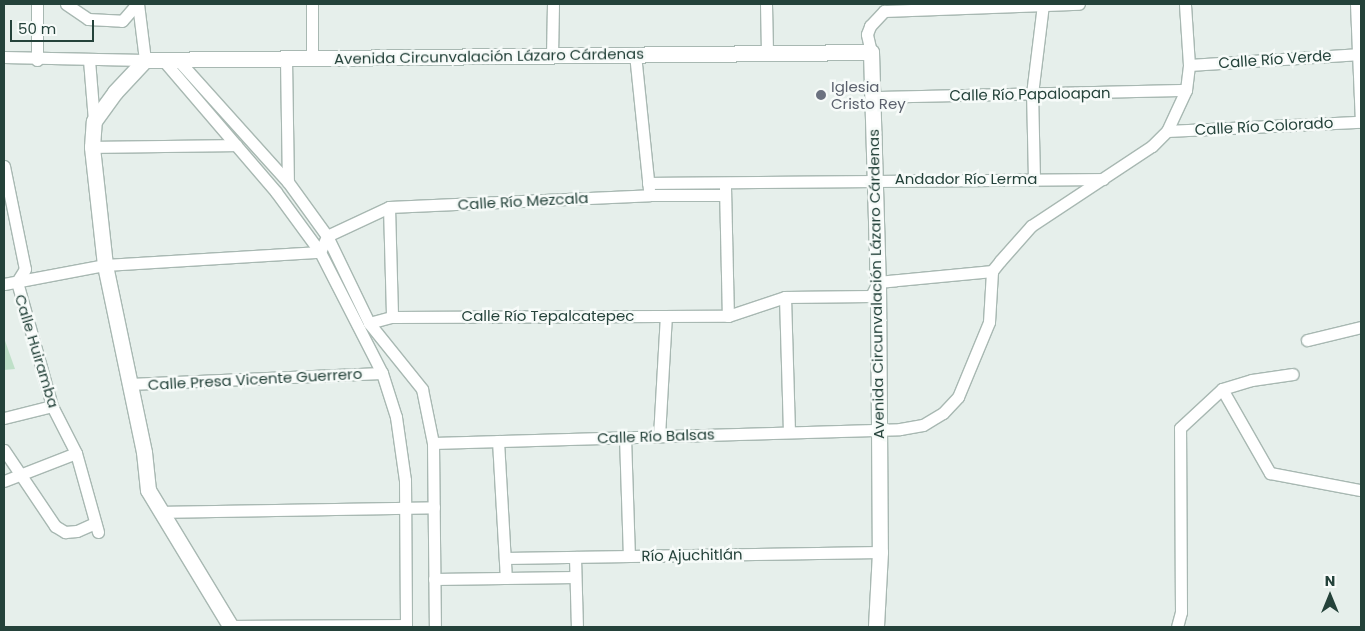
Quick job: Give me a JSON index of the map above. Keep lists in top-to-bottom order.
{
  "streets": {
    "street": [
      "Avenida Circunvalación Lázaro Cárdenas",
      "Calle Río Verde",
      "Calle Río Papaloapan",
      "Calle Río Colorado",
      "Andador Río Lerma",
      "Calle Río Mezcala",
      "Calle Río Tepalcatepec",
      "Calle Huiramba",
      "Calle Presa Vicente Guerrero",
      "Calle Río Balsas",
      "Río Ajuchitlán"
    ]
  },
  "crossings": [
    ["Avenida Circunvalación Lázaro Cárdenas", "Calle Río Papaloapan"],
    ["Avenida Circunvalación Lázaro Cárdenas", "Andador Río Lerma"],
    ["Avenida Circunvalación Lázaro Cárdenas", "Calle Río Tepalcatepec"],
    ["Avenida Circunvalación Lázaro Cárdenas", "Calle Río Balsas"],
    ["Avenida Circunvalación Lázaro Cárdenas", "Río Ajuchitlán"]
  ],
  "places": ["Iglesia Cristo Rey"],
  "scale_bar": "50 m",
  "north": "top"
}
